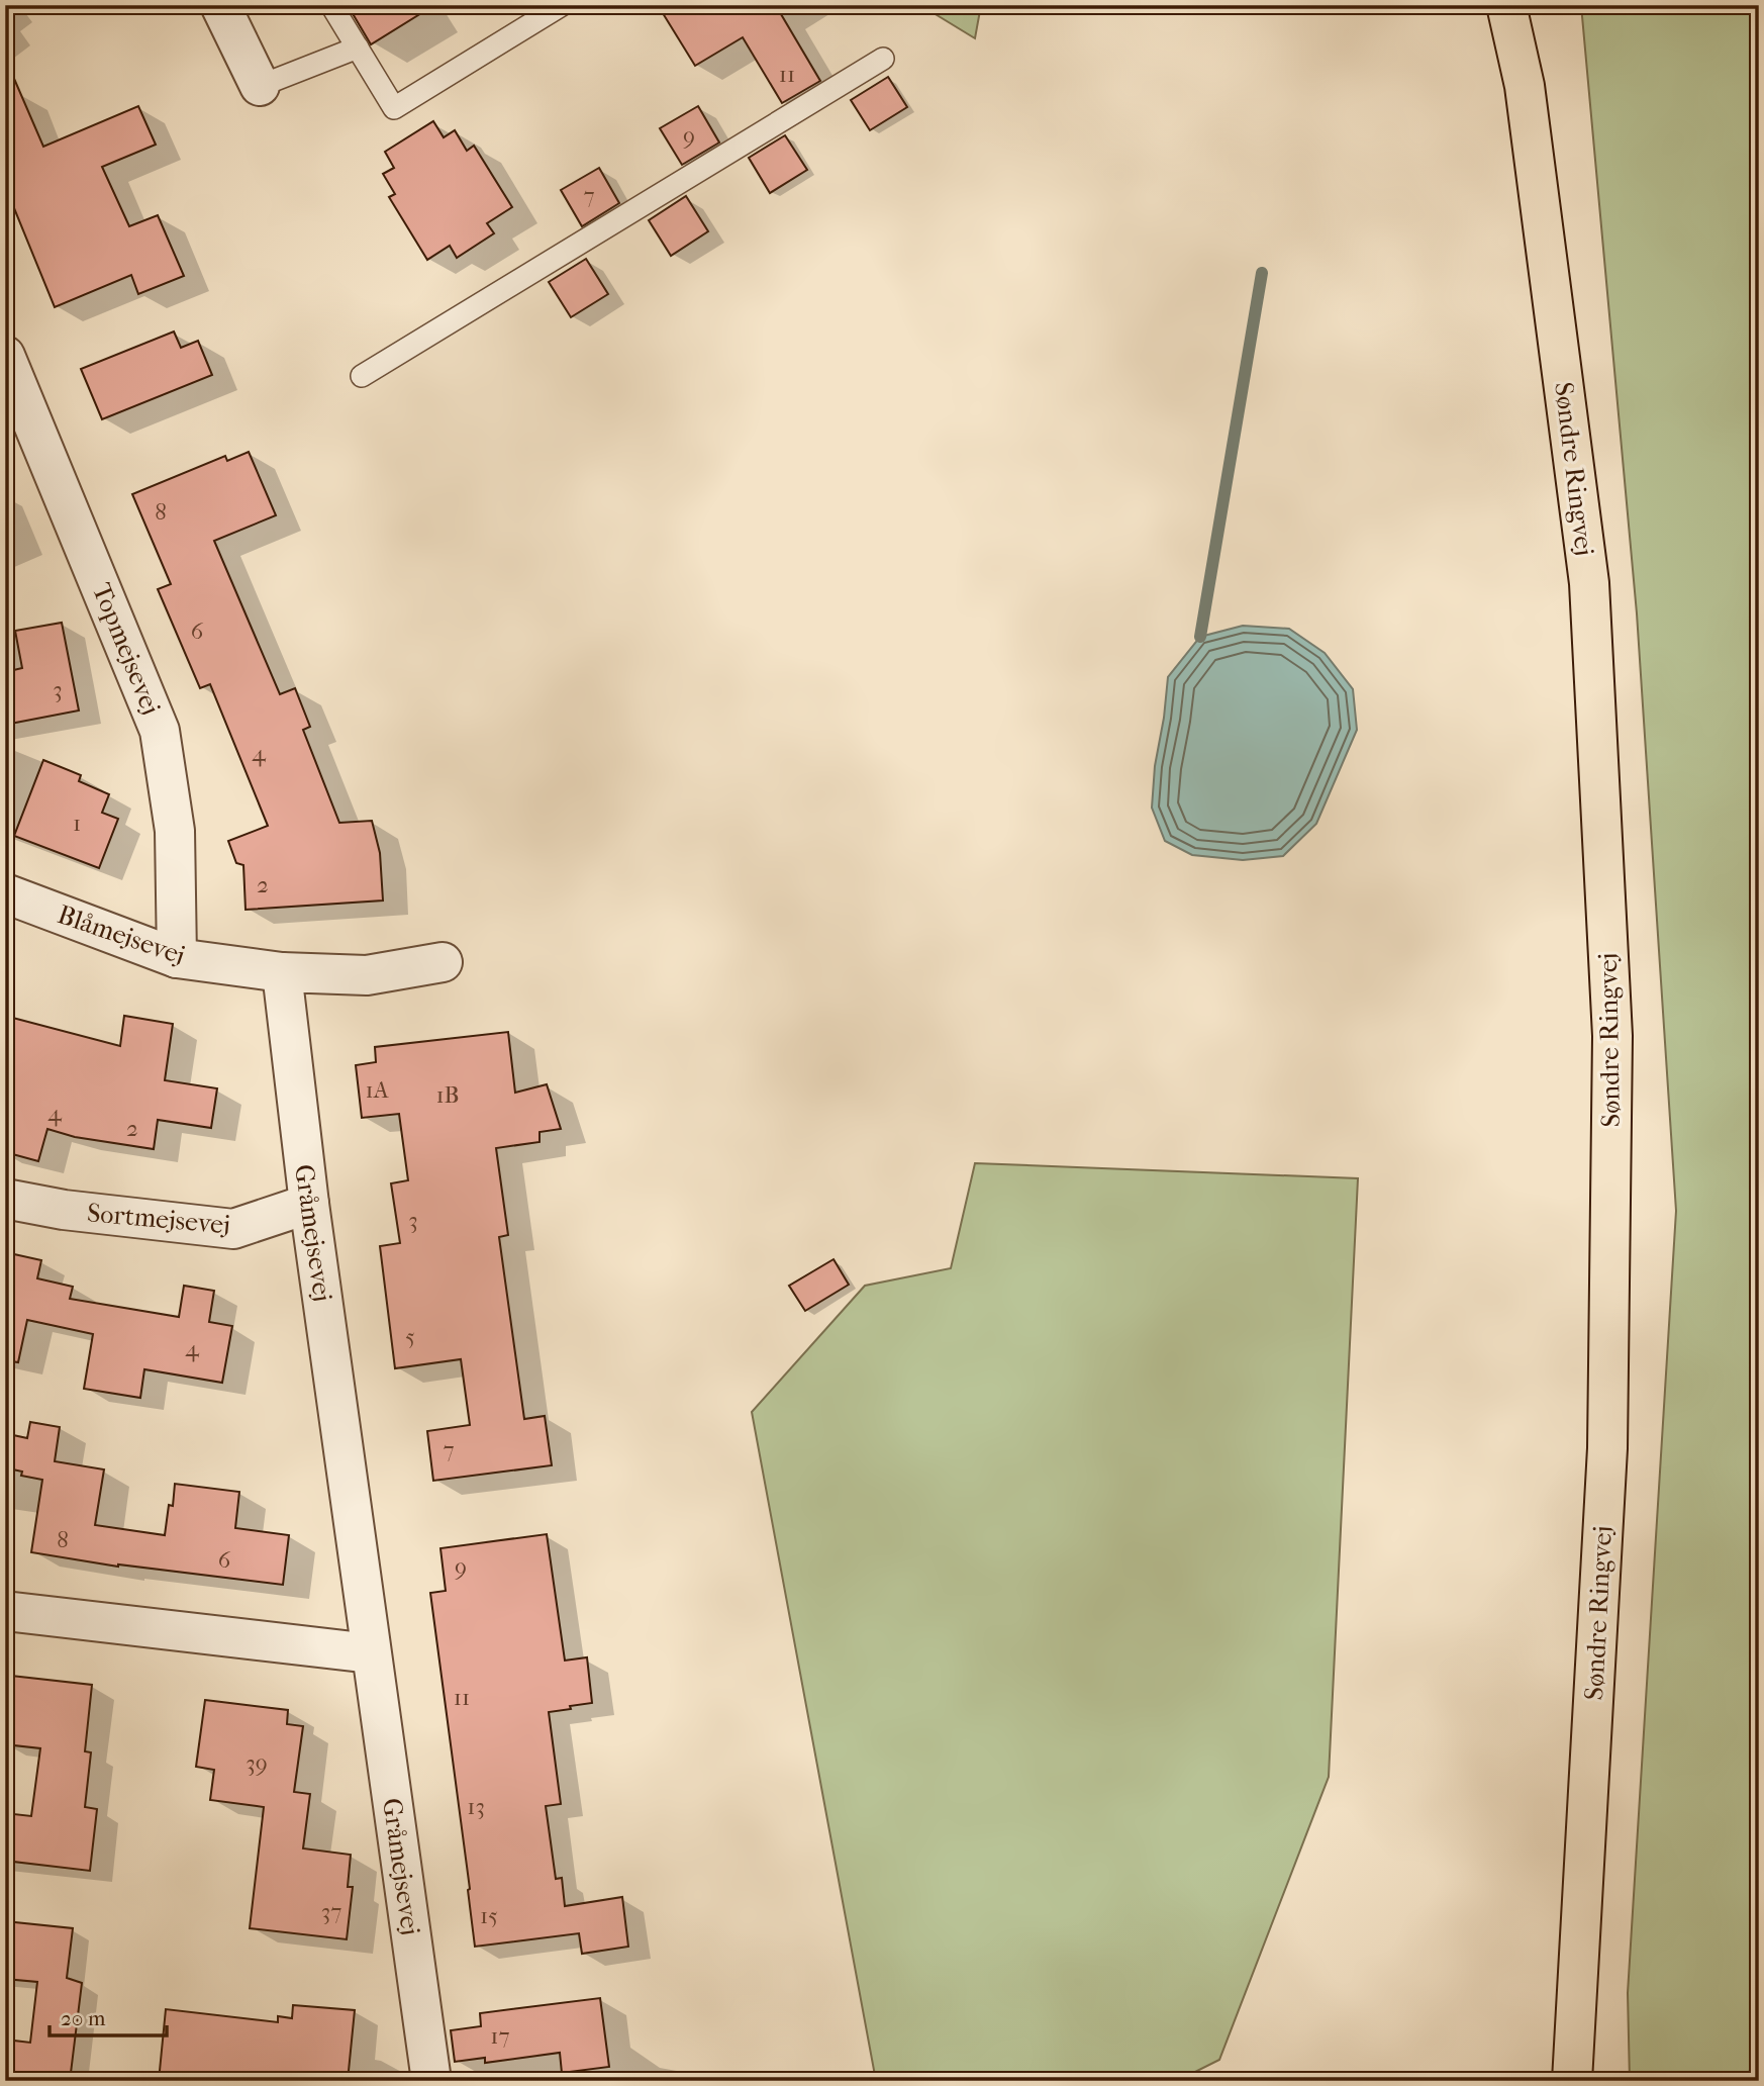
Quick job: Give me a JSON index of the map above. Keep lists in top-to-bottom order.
{
  "streets": {
    "main road": ["Søndre Ringvej"],
    "street": [
      "Topmejsevej",
      "Blåmejsevej",
      "Sortmejsevej",
      "Gråmejsevej"
    ]
  },
  "crossings": [
    ["Topmejsevej", "Blåmejsevej"],
    ["Blåmejsevej", "Gråmejsevej"],
    ["Sortmejsevej", "Gråmejsevej"]
  ],
  "house_numbers": [
    "11",
    "9",
    "7",
    "8",
    "6",
    "3",
    "4",
    "1",
    "2",
    "1A",
    "1B",
    "4",
    "2",
    "3",
    "5",
    "4",
    "7",
    "8",
    "6",
    "9",
    "11",
    "39",
    "13",
    "37",
    "15",
    "17"
  ],
  "scale_bar": "20 m"
}
